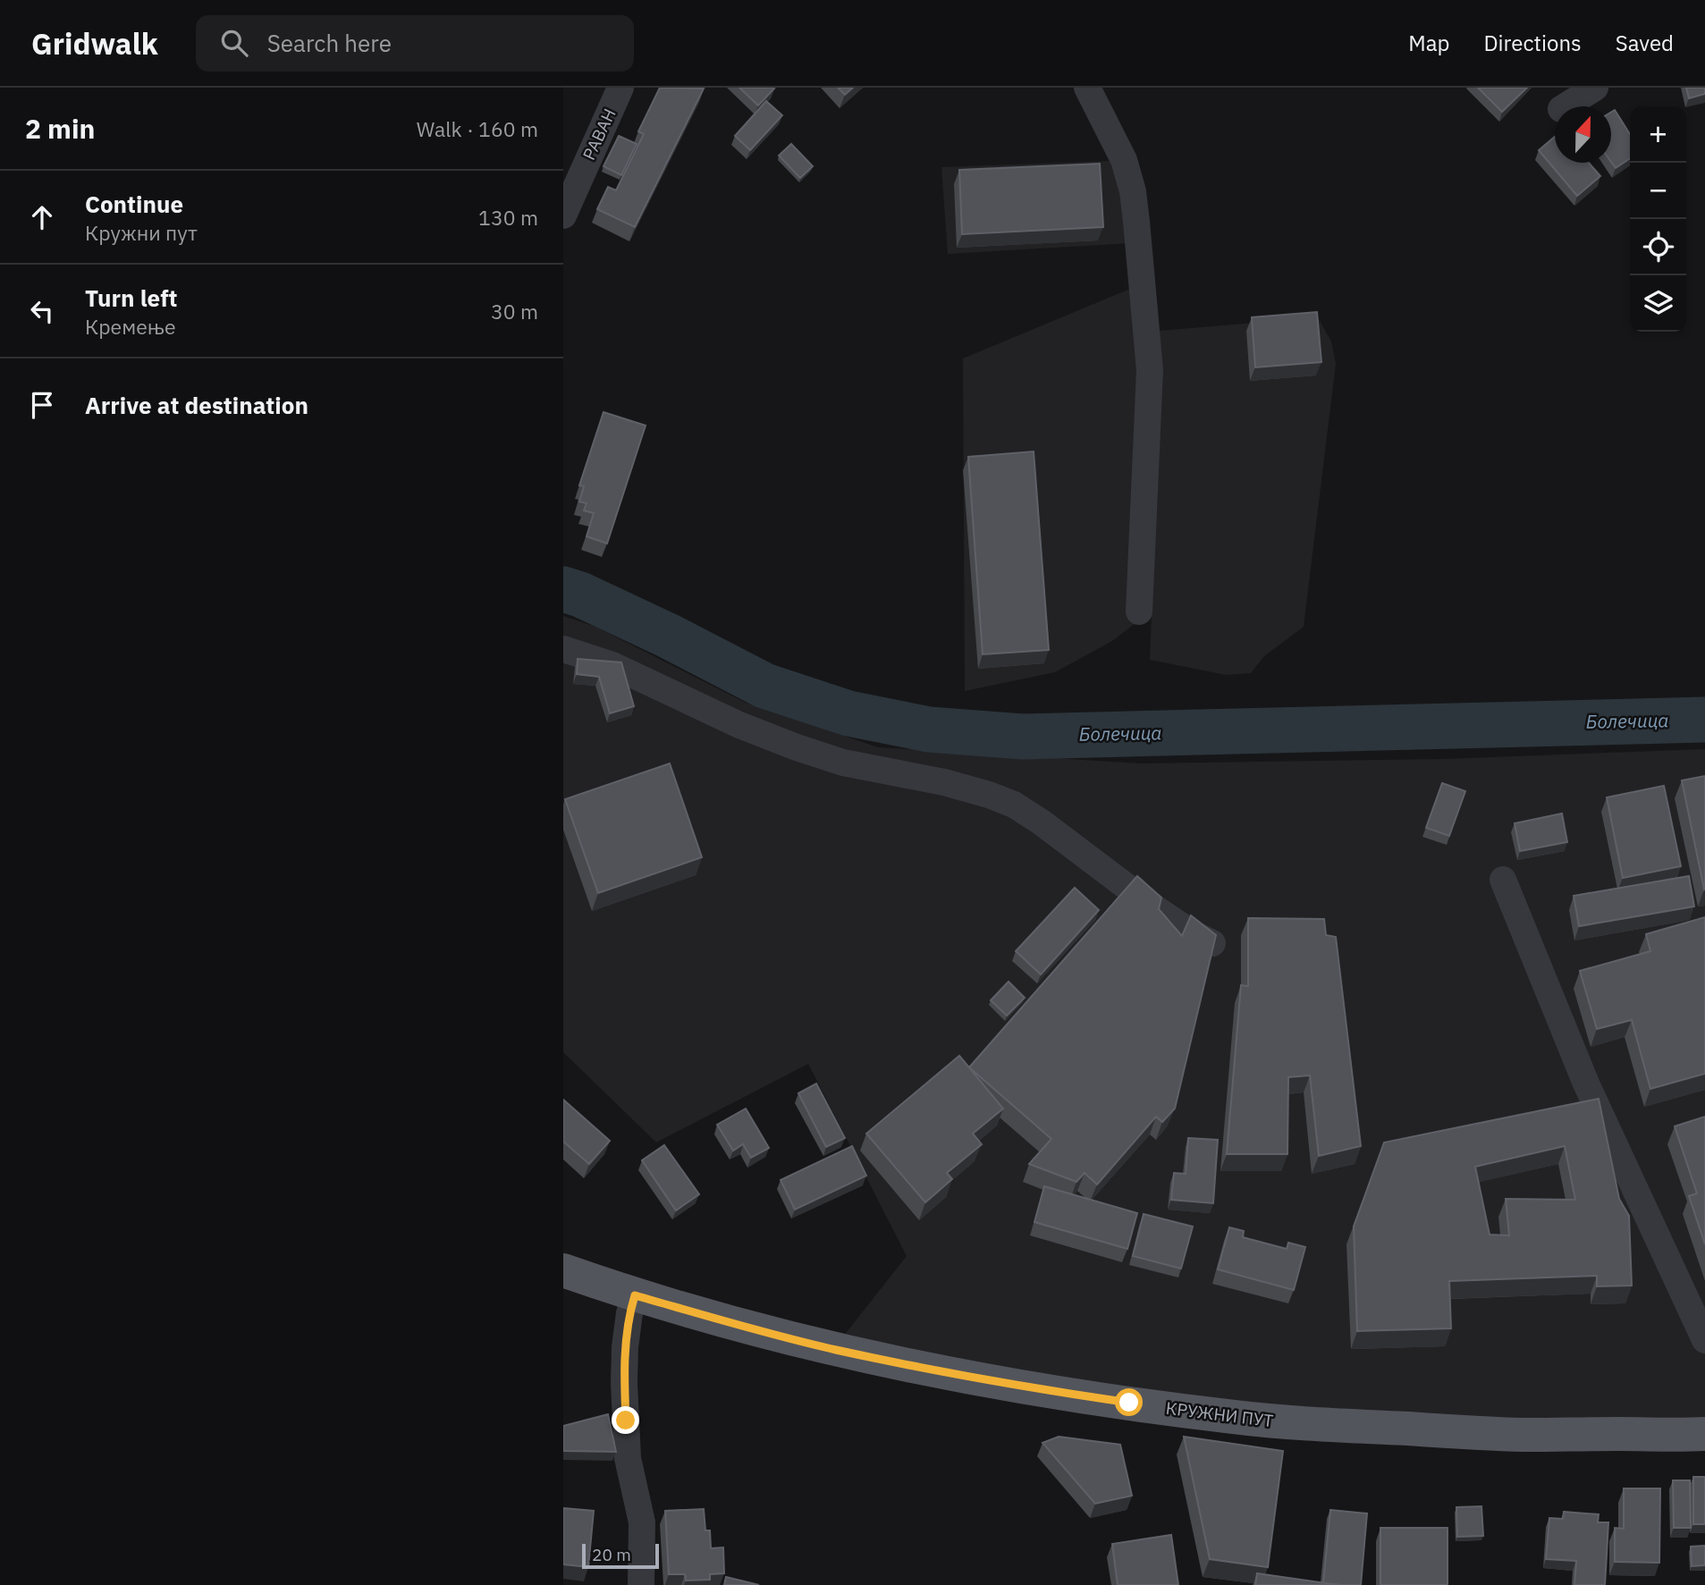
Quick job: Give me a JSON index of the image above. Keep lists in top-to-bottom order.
{
  "streets": {
    "main road": ["КРУЖНИ ПУТ"],
    "street": ["РАВАН"]
  },
  "water": ["Болечица"],
  "scale_bar": "20 m",
  "north": "top",
  "page": {
    "header": "Gridwalk",
    "search": "Search here",
    "nav": ["Map", "Directions", "Saved"],
    "heading": ["2 min", "Walk · 160 m"],
    "map_buttons": ["+", "−"],
    "list": [
      ["Continue", "Кружни пут", "130 m"],
      ["Turn left", "Кремење", "30 m"],
      "Arrive at destination"
    ],
    "scale": "20 m"
  }
}
